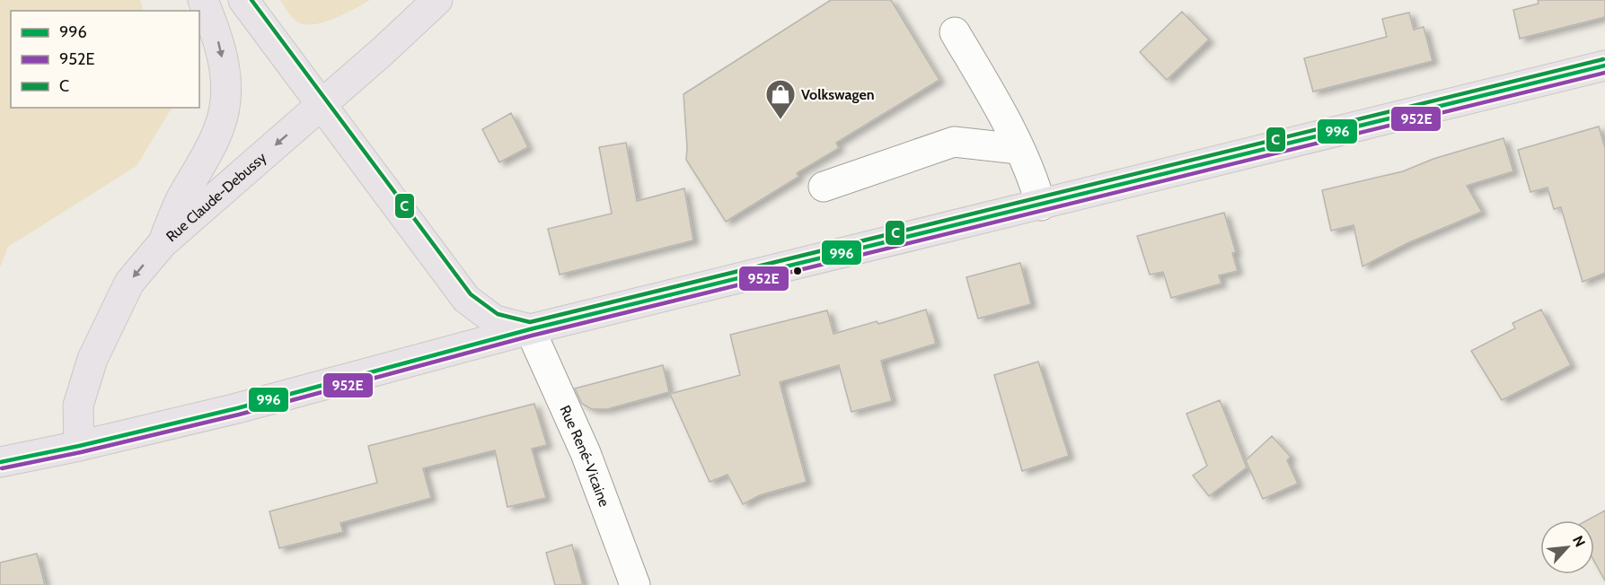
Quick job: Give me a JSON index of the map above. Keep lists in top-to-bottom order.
{
  "streets": {
    "main road": ["Rue Claude-Debussy"],
    "street": ["Rue René-Vicaine"]
  },
  "one_way": ["Rue Claude-Debussy"],
  "places": {
    "shop": ["Volkswagen"]
  },
  "lines": ["transit line C", "transit line 996", "transit line 952E"],
  "legend": ["996", "952E", "C"],
  "north": "top right"
}
